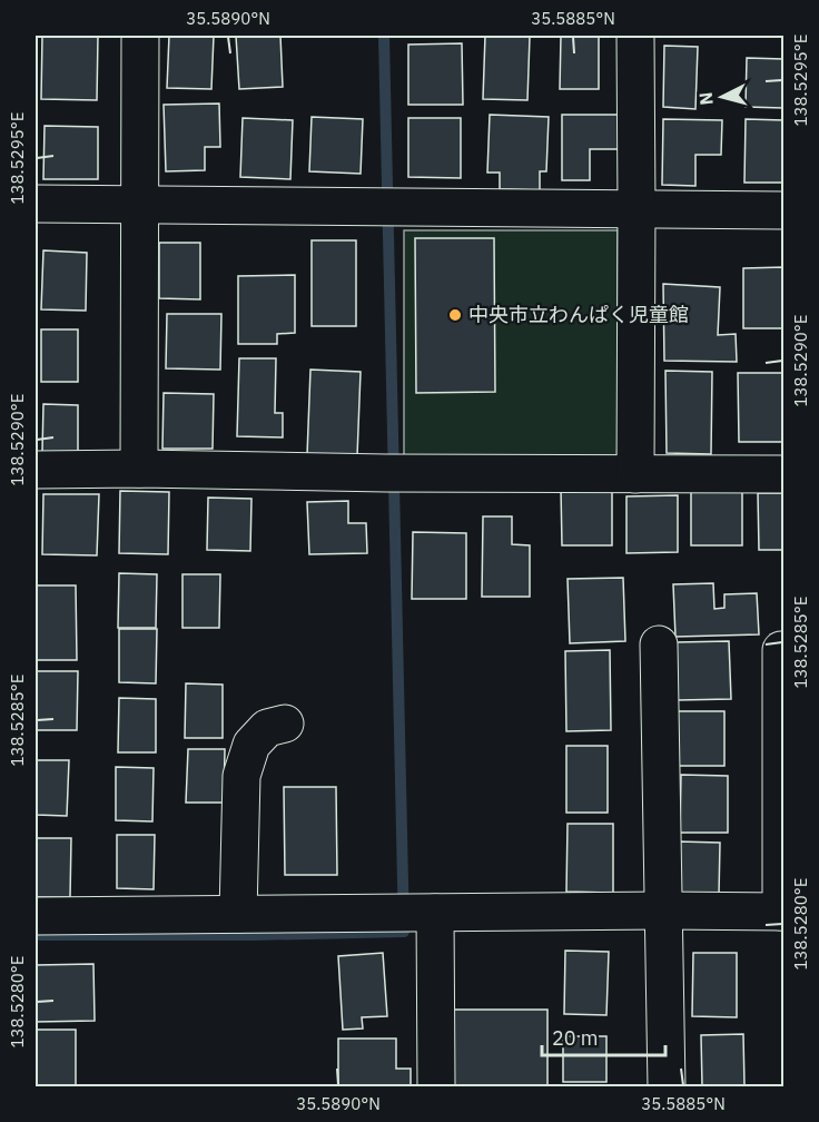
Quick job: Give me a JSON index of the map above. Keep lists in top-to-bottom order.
{
  "places": ["中央市立わんぱく児童館"],
  "scale_bar": "20 m",
  "north": "left",
  "coordinates": [
    "35.5890°N",
    "35.5885°N",
    "138.5295°E",
    "138.5290°E",
    "138.5285°E",
    "138.5280°E"
  ]
}
